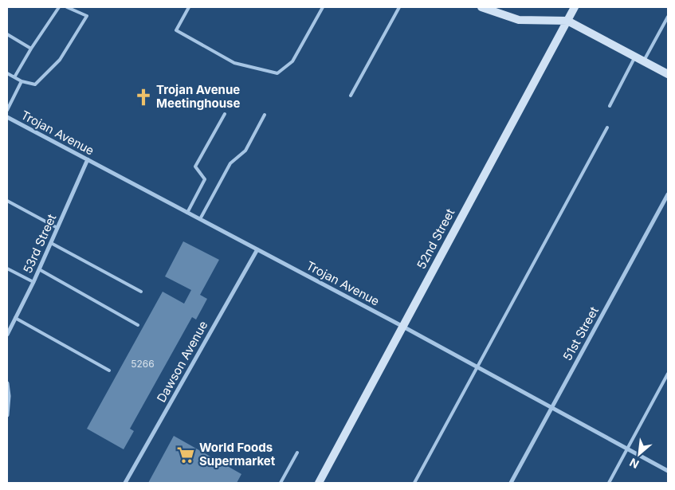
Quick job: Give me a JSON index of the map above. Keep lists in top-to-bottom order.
{
  "streets": {
    "street": [
      "Trojan Avenue",
      "52nd Street",
      "53rd Street",
      "51st Street",
      "Dawson Avenue"
    ]
  },
  "crossings": [
    ["Trojan Avenue", "52nd Street"],
    ["Trojan Avenue", "53rd Street"],
    ["Trojan Avenue", "51st Street"],
    ["Trojan Avenue", "Dawson Avenue"]
  ],
  "places": {
    "church": ["Trojan Avenue Meetinghouse"],
    "supermarket": ["World Foods Supermarket"]
  },
  "house_numbers": ["5266"],
  "north": "bottom left"
}
